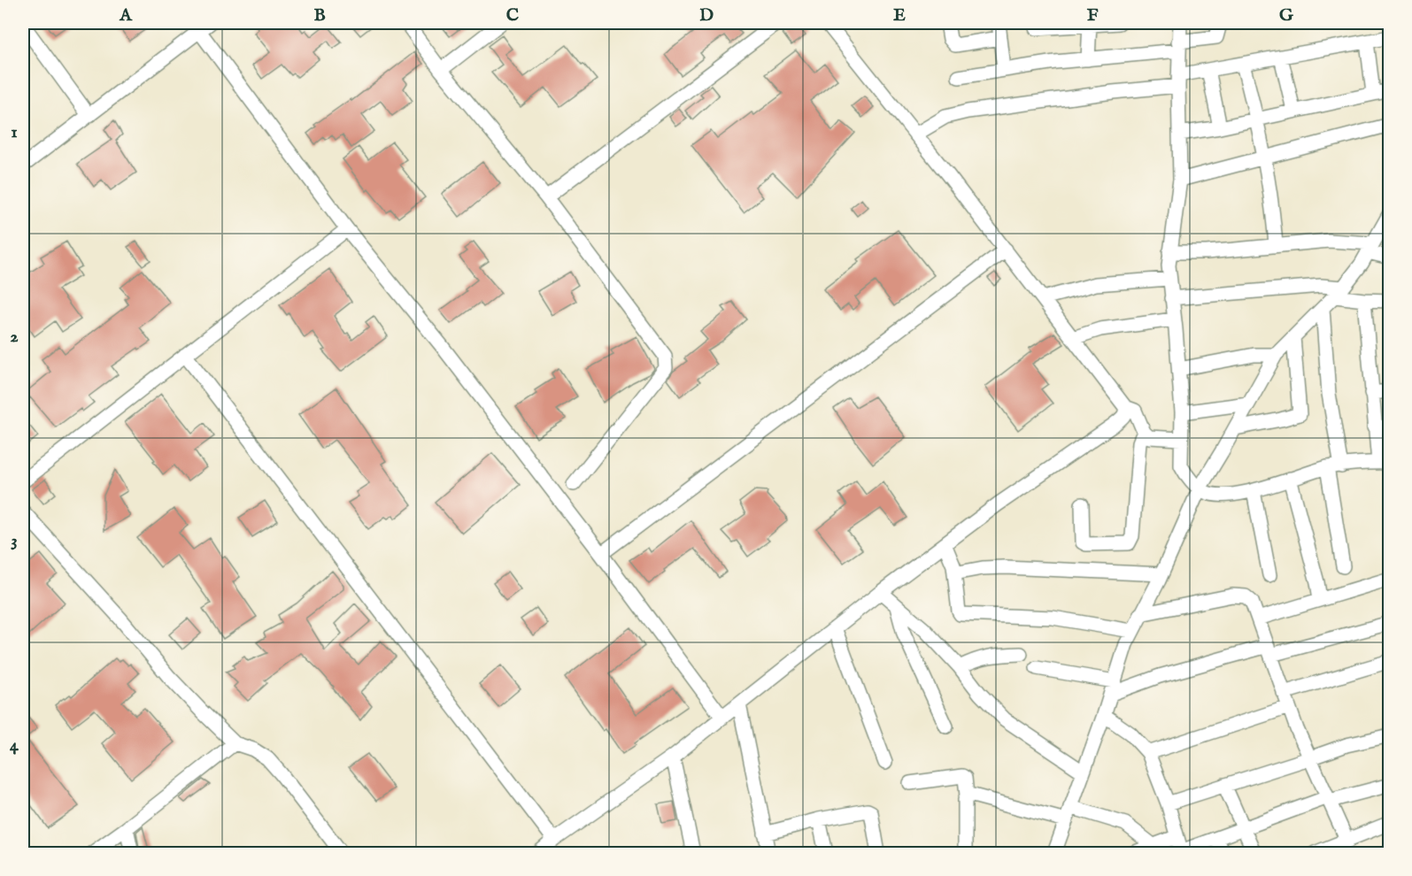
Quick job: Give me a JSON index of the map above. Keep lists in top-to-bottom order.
{
  "grid": {
    "columns": [
      "A",
      "B",
      "C",
      "D",
      "E",
      "F",
      "G"
    ],
    "rows": [
      "1",
      "2",
      "3",
      "4"
    ]
  }
}
